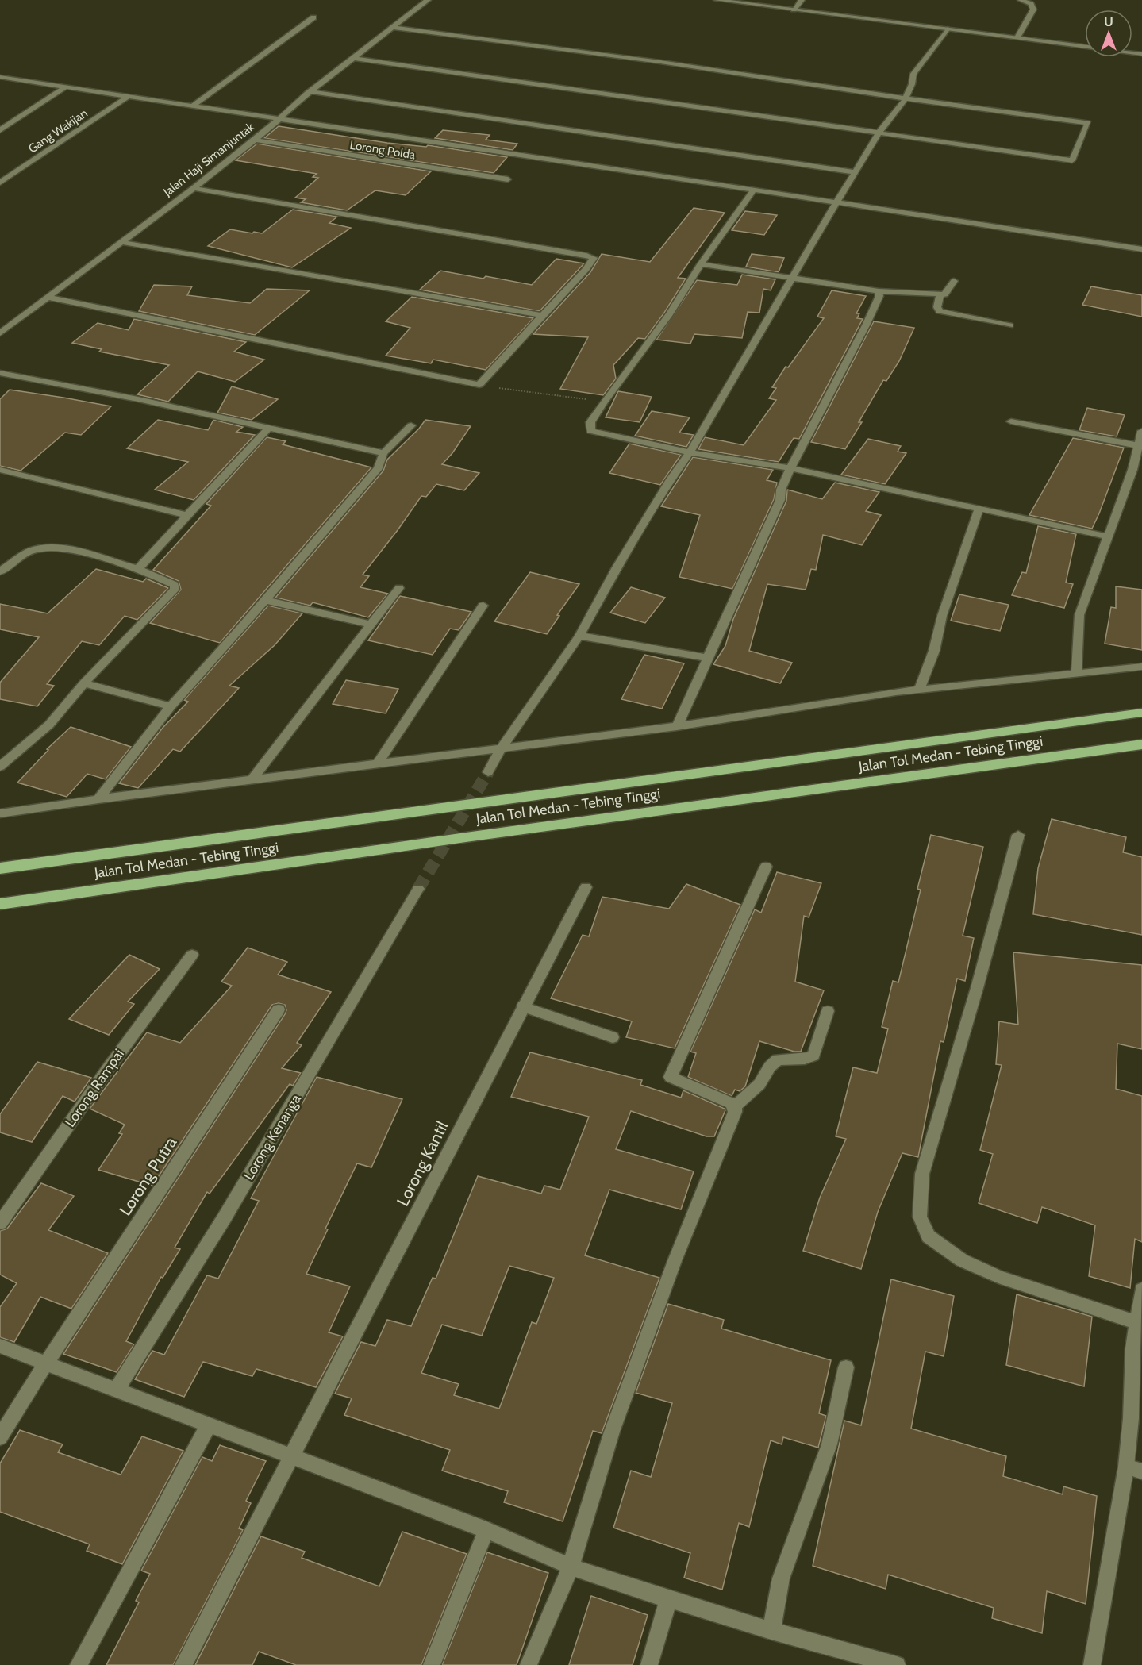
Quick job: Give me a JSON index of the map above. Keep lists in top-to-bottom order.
{
  "streets": {
    "highway": ["Jalan Tol Medan - Tebing Tinggi"],
    "street": [
      "Gang Wakijan",
      "Lorong Polda",
      "Jalan Haji Simanjuntak",
      "Lorong Rampai",
      "Lorong Kenanga",
      "Lorong Kantil",
      "Lorong Putra"
    ]
  },
  "crossings": [
    ["Lorong Polda", "Jalan Haji Simanjuntak"]
  ],
  "north": "top"
}
